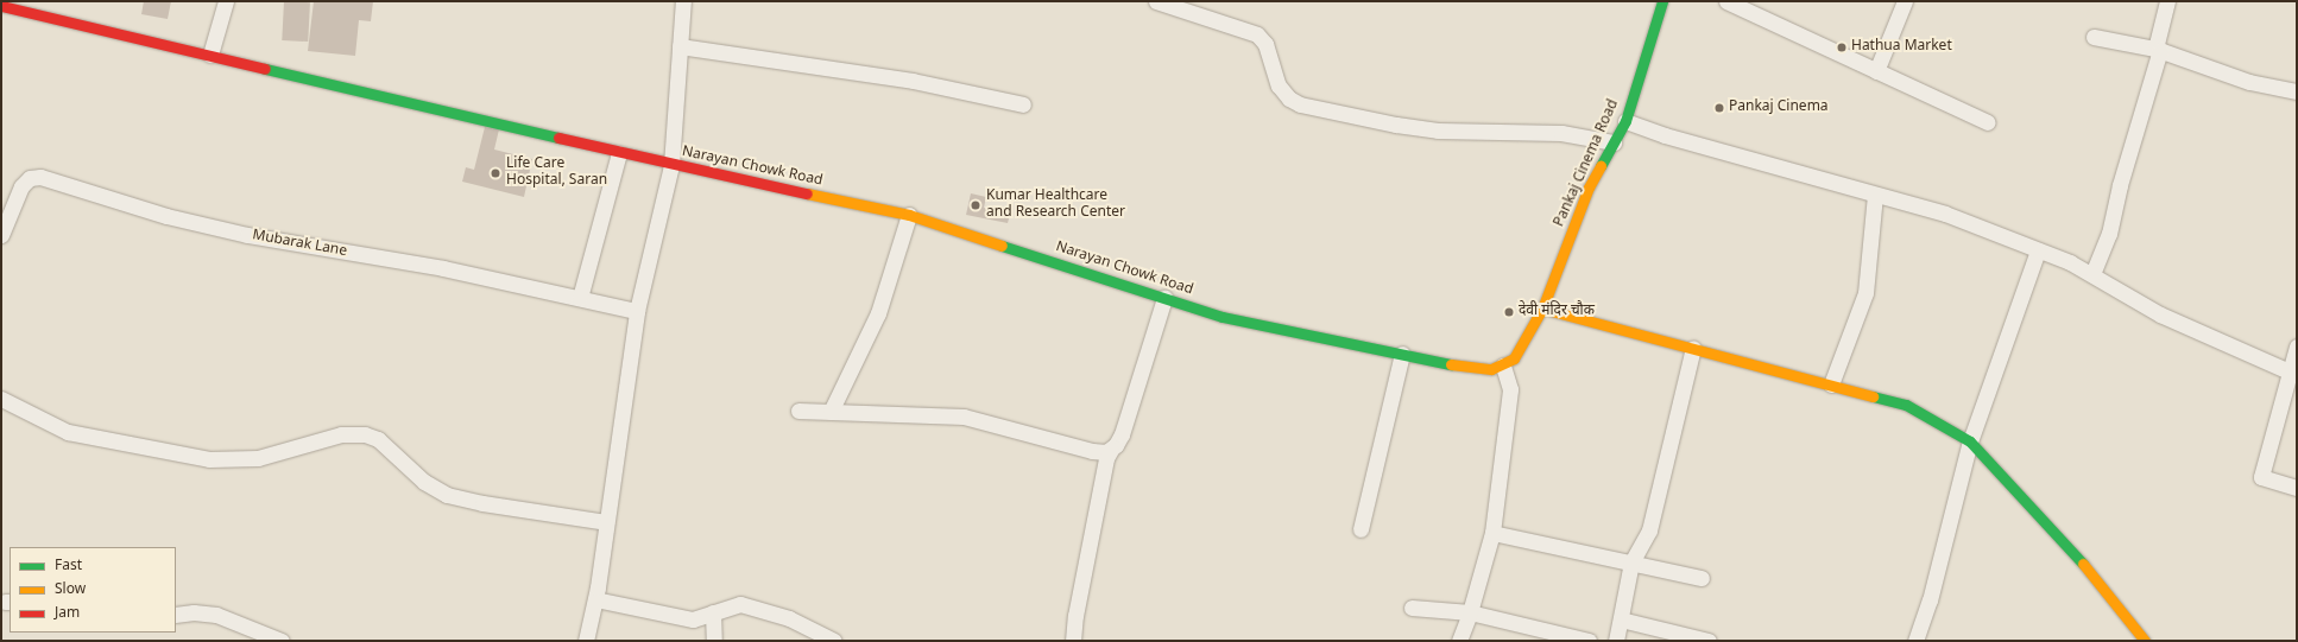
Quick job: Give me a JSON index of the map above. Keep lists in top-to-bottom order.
{
  "streets": {
    "street": ["Pankaj Cinema Road", "Narayan Chowk Road", "Mubarak Lane"]
  },
  "places": [
    "Hathua Market",
    "Pankaj Cinema",
    "Life Care Hospital, Saran",
    "Kumar Healthcare and Research Center",
    "देवी मंदिर चौक"
  ],
  "legend": ["Fast", "Slow", "Jam"]
}
